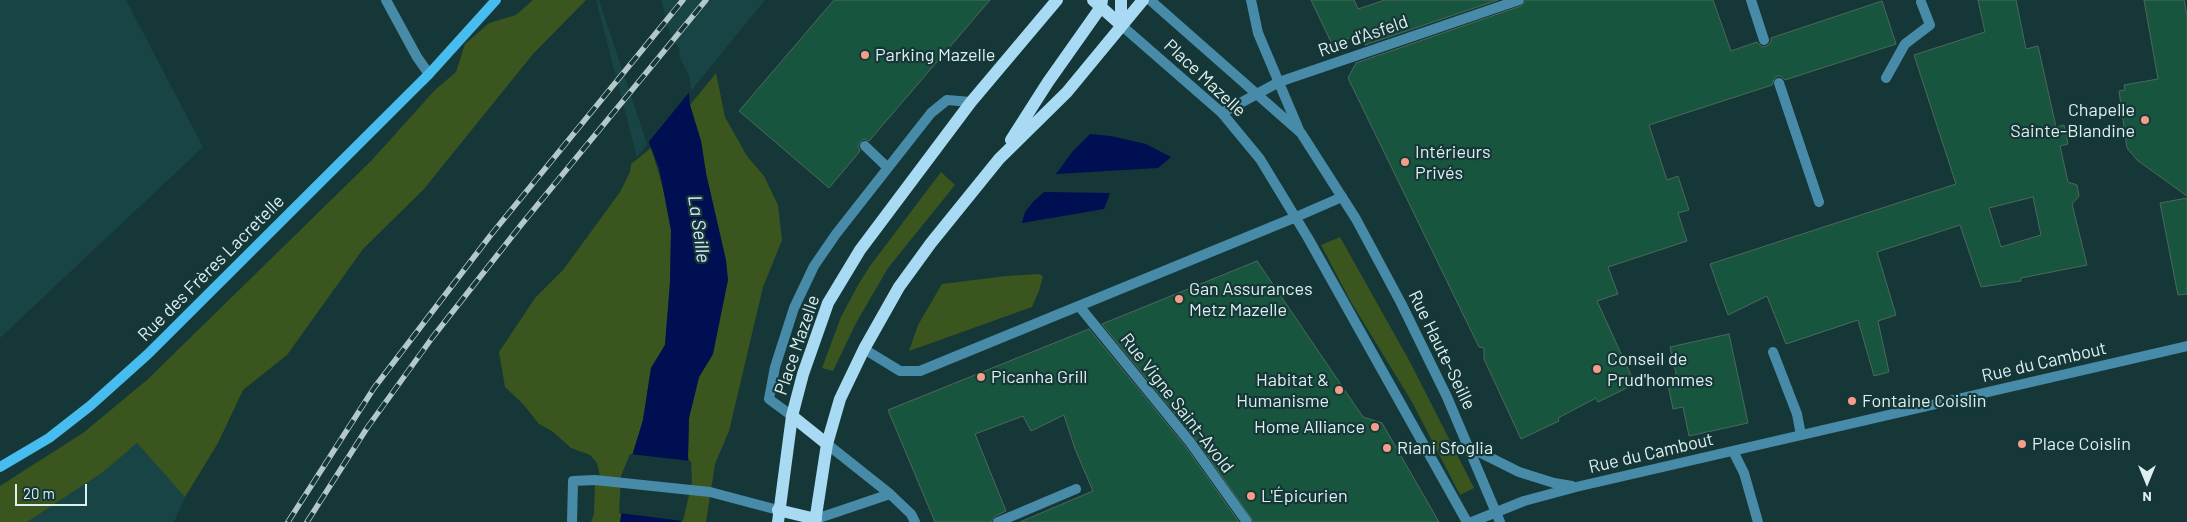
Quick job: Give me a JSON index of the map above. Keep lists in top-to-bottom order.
{
  "streets": {
    "main road": ["Place Mazelle", "Rue des Frères Lacretelle"],
    "street": [
      "Rue d'Asfeld",
      "Rue Haute-Seille",
      "Rue du Cambout",
      "Rue Vigne Saint-Avold"
    ]
  },
  "crossings": [
    ["Rue d'Asfeld", "Place Mazelle"],
    ["Place Mazelle", "Rue Haute-Seille"],
    ["Rue Haute-Seille", "Rue du Cambout"]
  ],
  "water": ["La Seille"],
  "places": [
    "Parking Mazelle",
    "Chapelle Sainte-Blandine",
    "Intérieurs Privés",
    "Gan Assurances Metz Mazelle",
    "Conseil de Prud'hommes",
    "Picanha Grill",
    "Habitat & Humanisme",
    "Fontaine Coislin",
    "Home Alliance",
    "Place Coislin",
    "Riani Sfoglia",
    "L'Épicurien"
  ],
  "scale_bar": "20 m",
  "north": "bottom"
}
